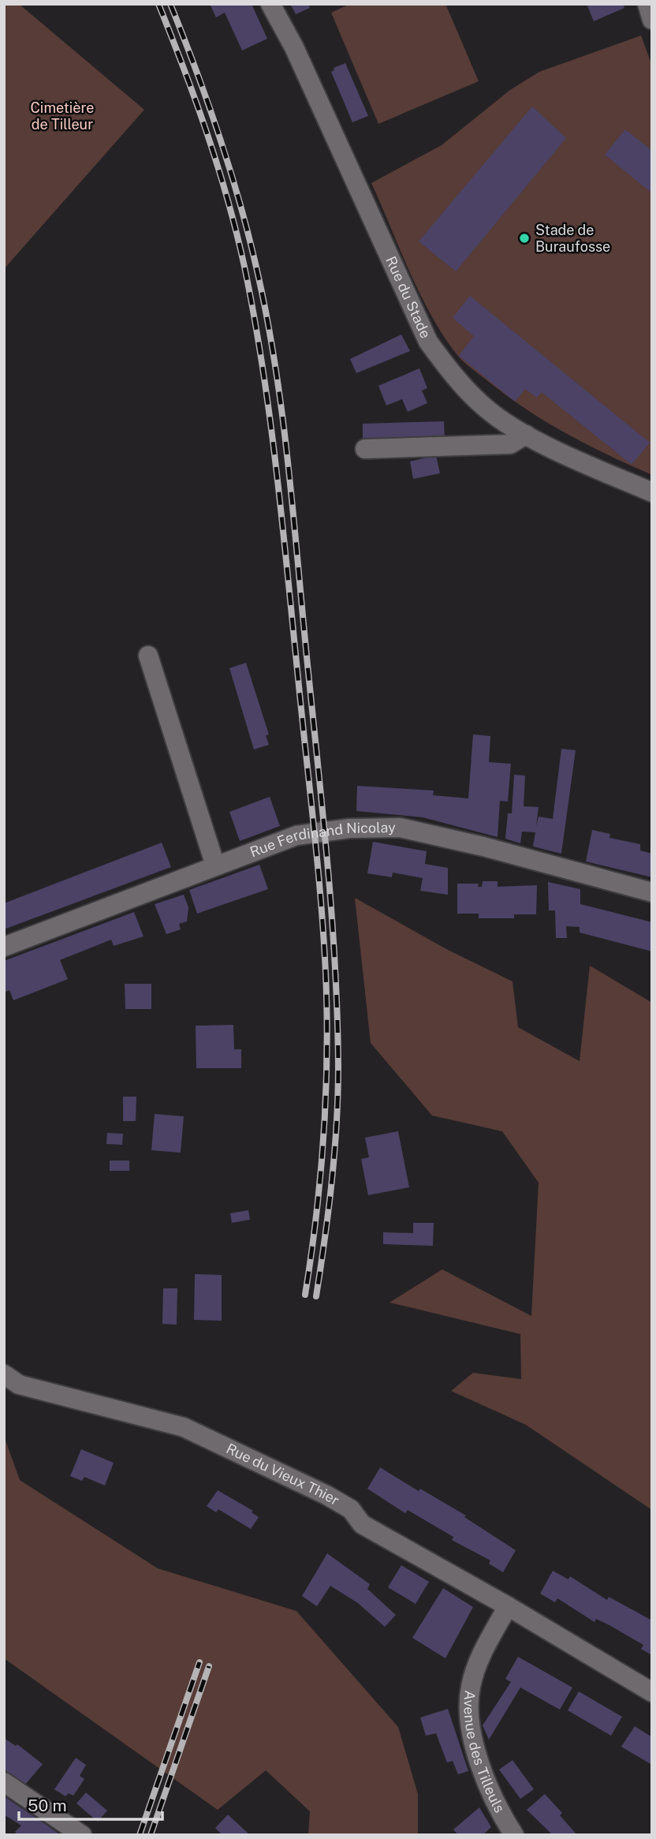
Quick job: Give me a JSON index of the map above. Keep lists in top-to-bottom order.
{
  "streets": {
    "street": [
      "Rue du Stade",
      "Rue Ferdinand Nicolay",
      "Rue du Vieux Thier",
      "Avenue des Tilleuls"
    ]
  },
  "crossings": [
    ["Rue du Vieux Thier", "Avenue des Tilleuls"]
  ],
  "parks": ["Cimetière de Tilleur"],
  "places": ["Stade de Buraufosse"],
  "scale_bar": "50 m"
}
